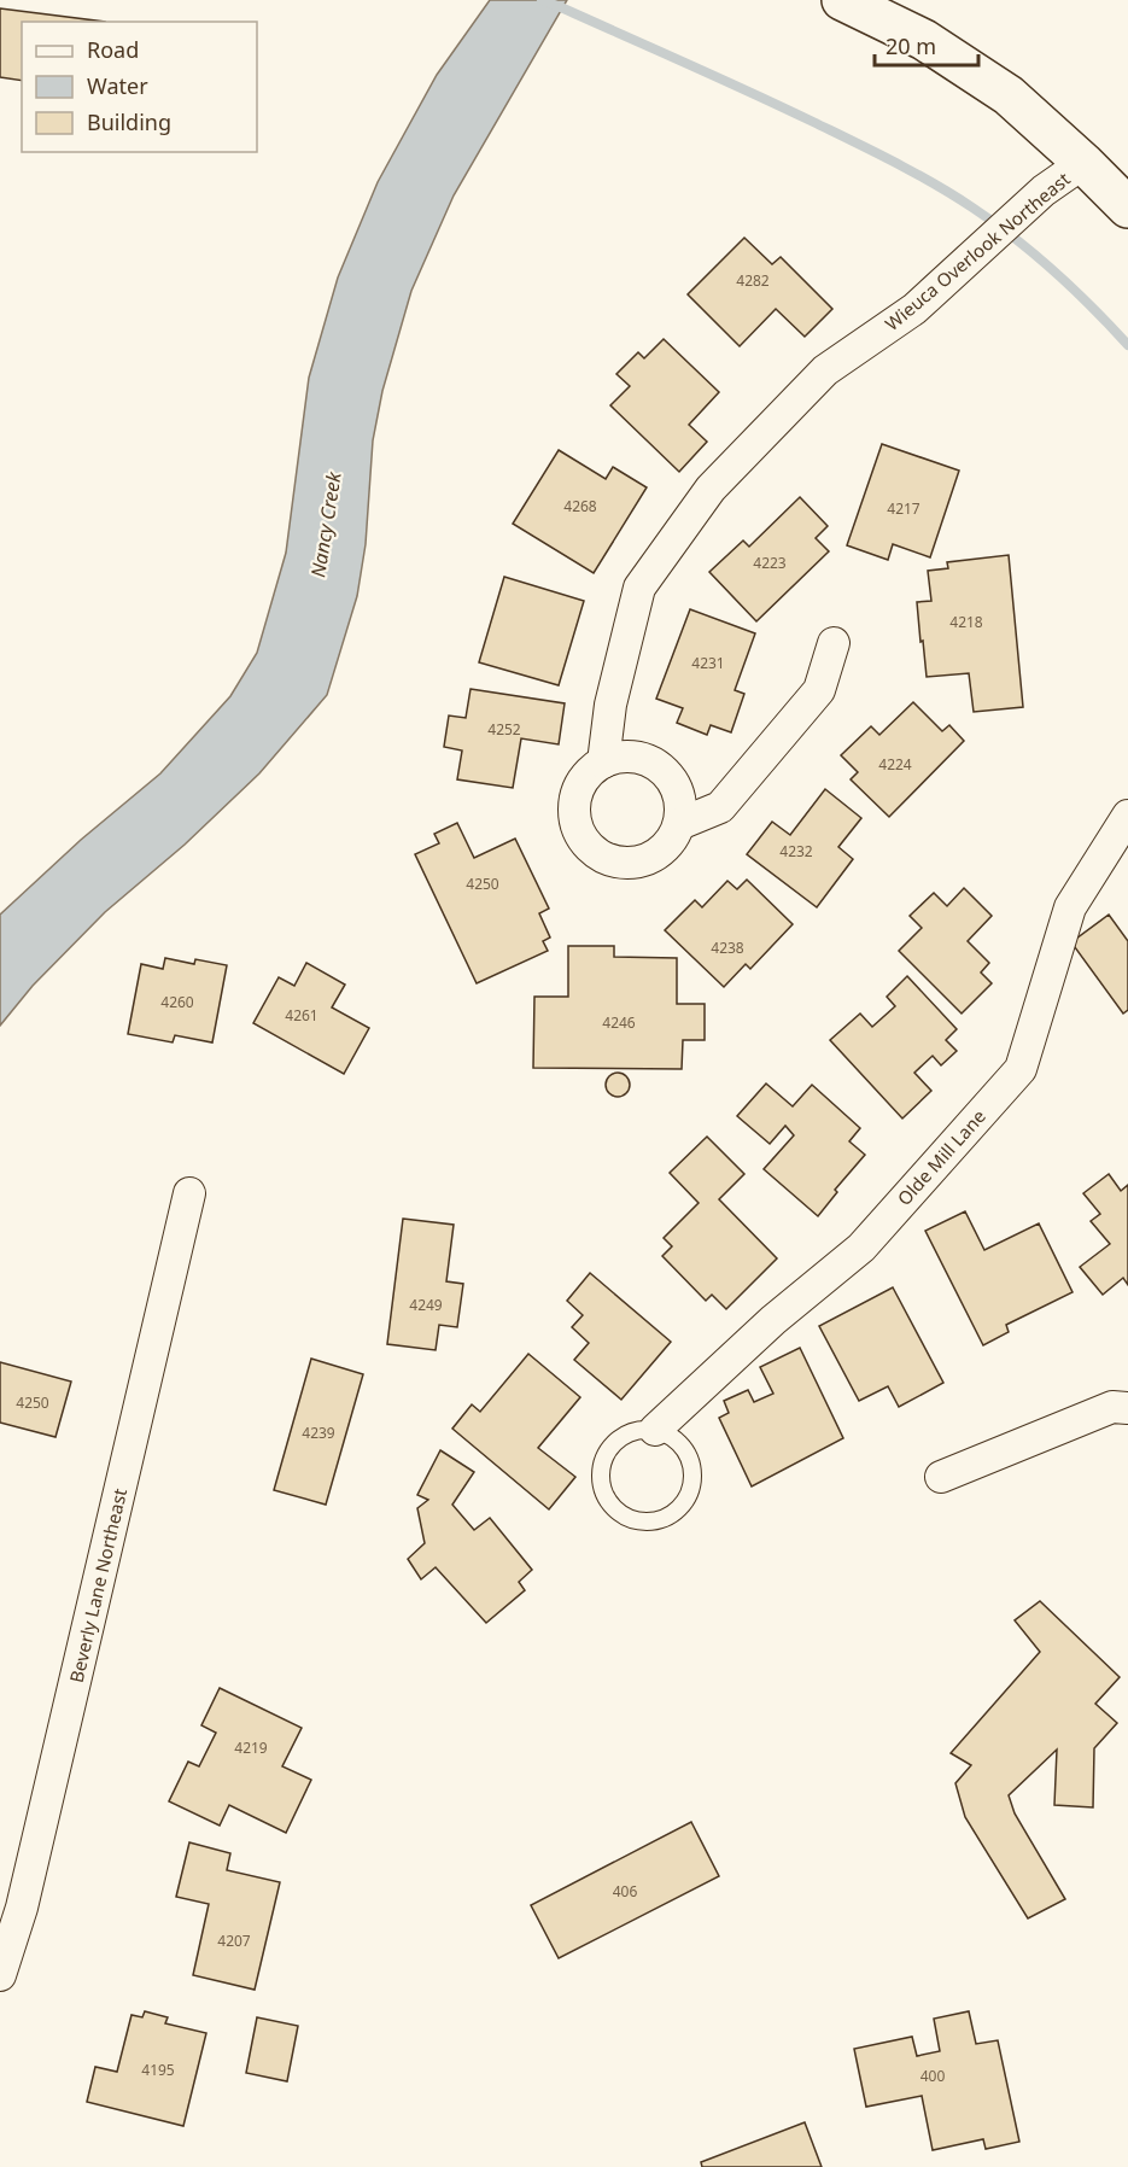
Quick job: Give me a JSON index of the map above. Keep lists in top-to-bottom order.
{
  "streets": {
    "street": ["Wieuca Overlook Northeast", "Olde Mill Lane", "Beverly Lane Northeast"]
  },
  "water": ["Nancy Creek"],
  "house_numbers": [
    "4282",
    "4268",
    "4217",
    "4223",
    "4218",
    "4231",
    "4252",
    "4224",
    "4232",
    "4250",
    "4238",
    "4260",
    "4261",
    "4246",
    "4249",
    "4250",
    "4239",
    "4219",
    "406",
    "4207",
    "4195",
    "400"
  ],
  "legend": ["Road", "Water", "Building"],
  "scale_bar": "20 m"
}
